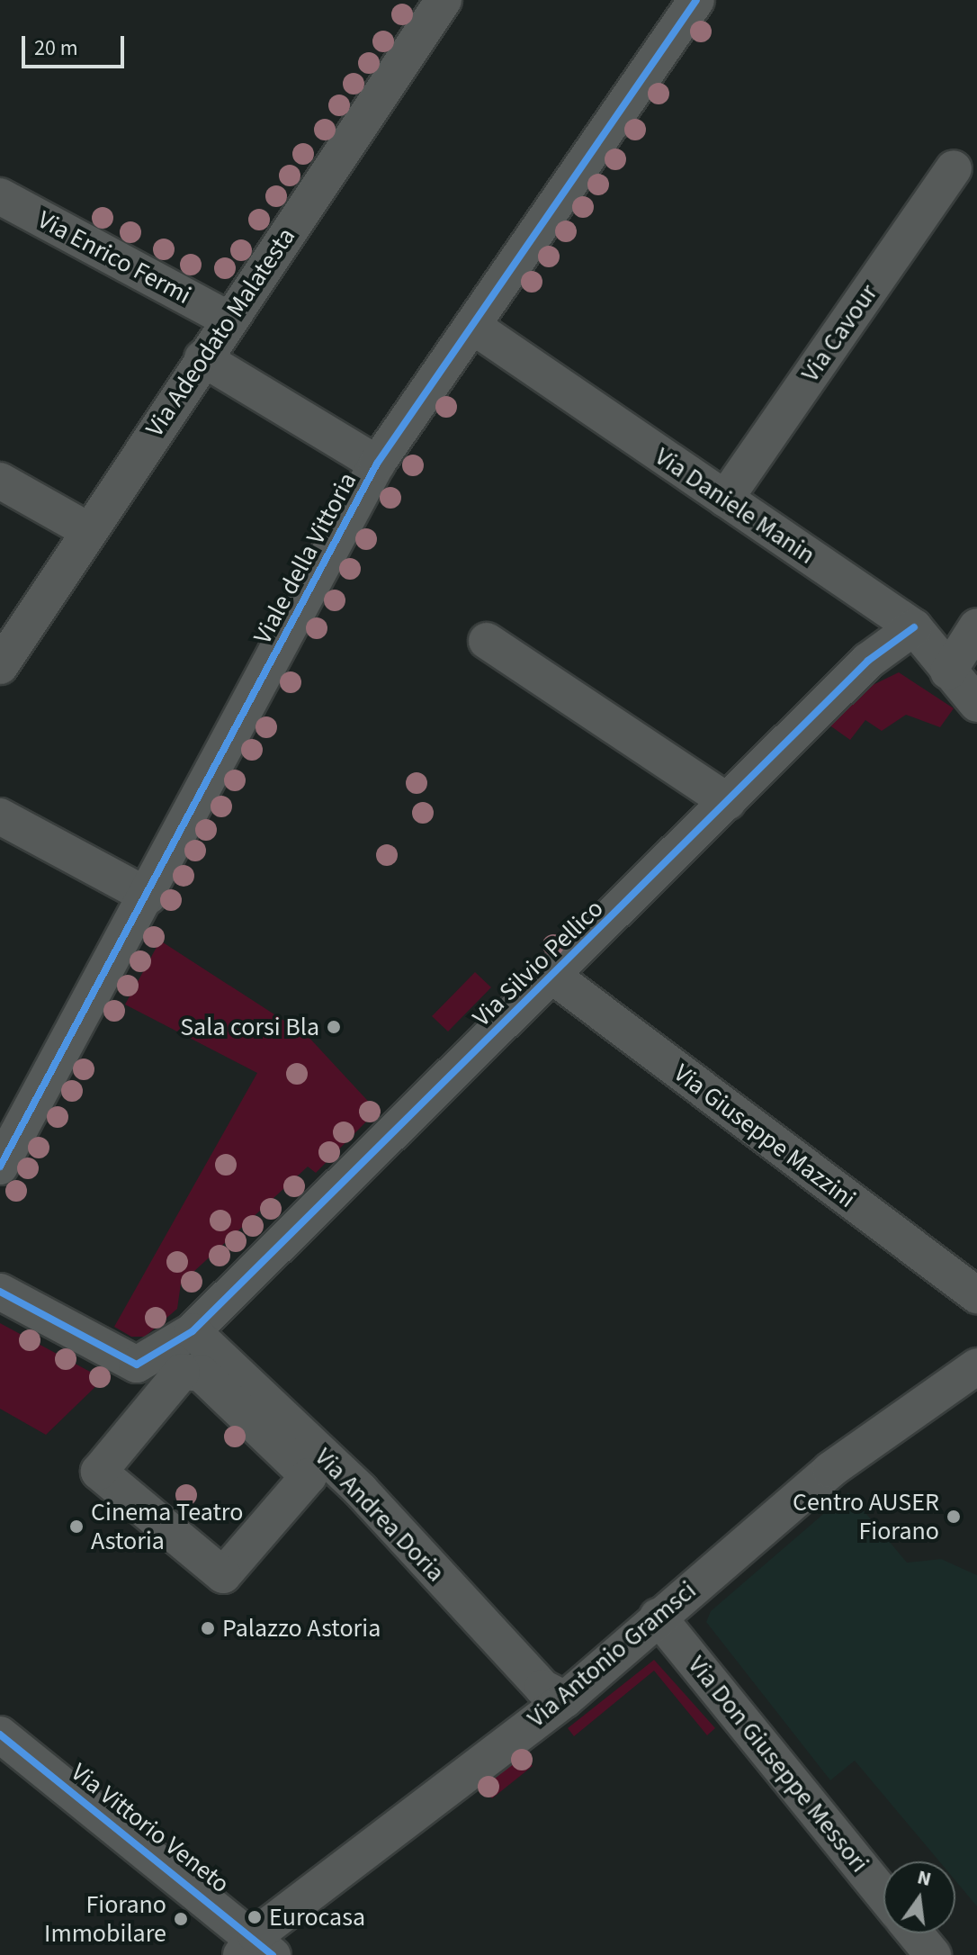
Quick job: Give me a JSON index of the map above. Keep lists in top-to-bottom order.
{
  "streets": {
    "street": [
      "Via Enrico Fermi",
      "Via Adeodato Malatesta",
      "Via Cavour",
      "Via Daniele Manin",
      "Viale della Vittoria",
      "Via Silvio Pellico",
      "Via Giuseppe Mazzini",
      "Via Andrea Doria",
      "Via Antonio Gramsci",
      "Via Don Giuseppe Messori",
      "Via Vittorio Veneto"
    ]
  },
  "crossings": [
    ["Via Enrico Fermi", "Via Adeodato Malatesta"],
    ["Via Cavour", "Via Daniele Manin"],
    ["Via Daniele Manin", "Viale della Vittoria"],
    ["Via Daniele Manin", "Via Silvio Pellico"],
    ["Via Silvio Pellico", "Via Giuseppe Mazzini"],
    ["Via Silvio Pellico", "Via Andrea Doria"],
    ["Via Andrea Doria", "Via Antonio Gramsci"],
    ["Via Antonio Gramsci", "Via Don Giuseppe Messori"],
    ["Via Antonio Gramsci", "Via Vittorio Veneto"]
  ],
  "places": [
    "Sala corsi Bla",
    "Centro AUSER Fiorano",
    "Cinema Teatro Astoria",
    "Palazzo Astoria",
    "Eurocasa",
    "Fiorano Immobilare"
  ],
  "scale_bar": "20 m",
  "north": "top"
}
